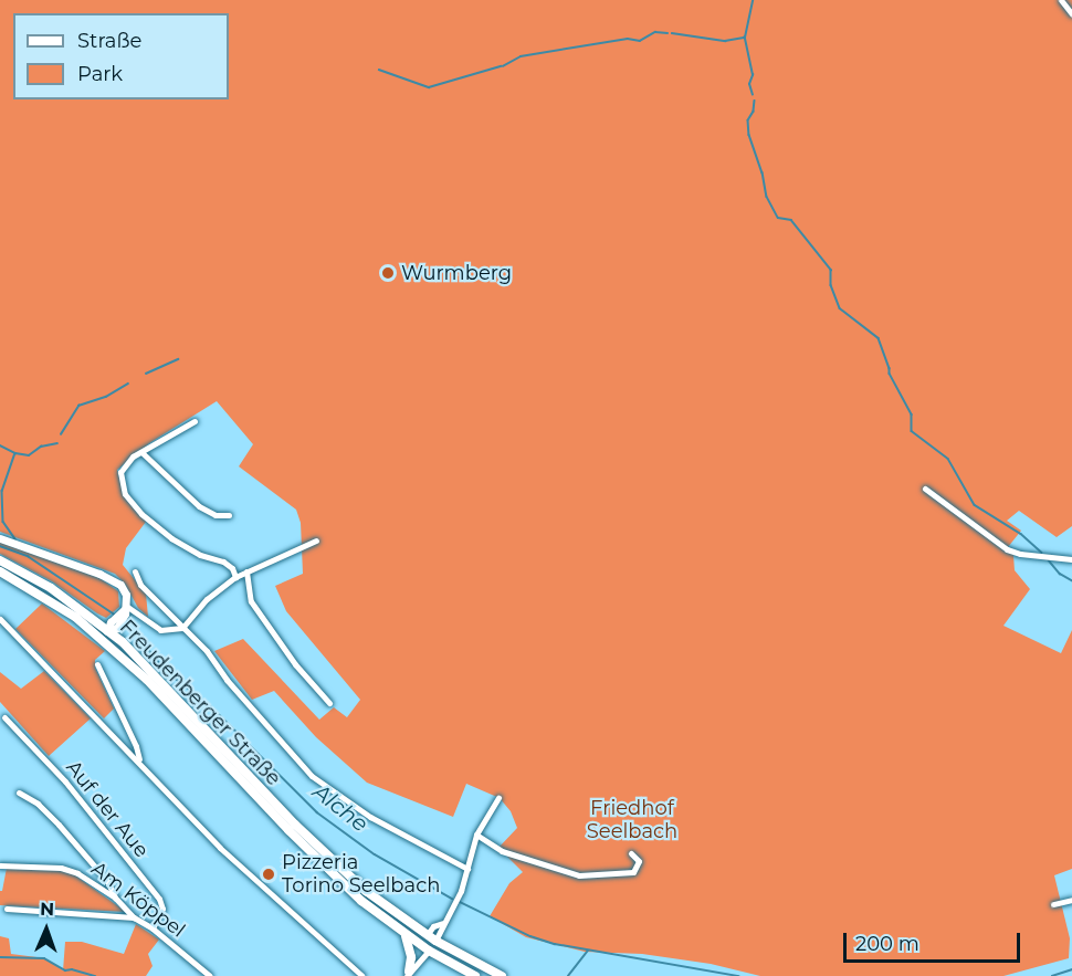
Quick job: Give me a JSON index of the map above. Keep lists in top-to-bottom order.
{
  "streets": {
    "main road": ["Freudenberger Straße"],
    "street": ["Auf der Aue", "Am Köppel"]
  },
  "crossings": [
    ["Auf der Aue", "Am Köppel"]
  ],
  "water": ["Alche"],
  "parks": ["Friedhof Seelbach"],
  "places": ["Wurmberg", "Pizzeria Torino Seelbach"],
  "legend": ["Straße", "Park"],
  "scale_bar": "200 m",
  "north": "top"
}
